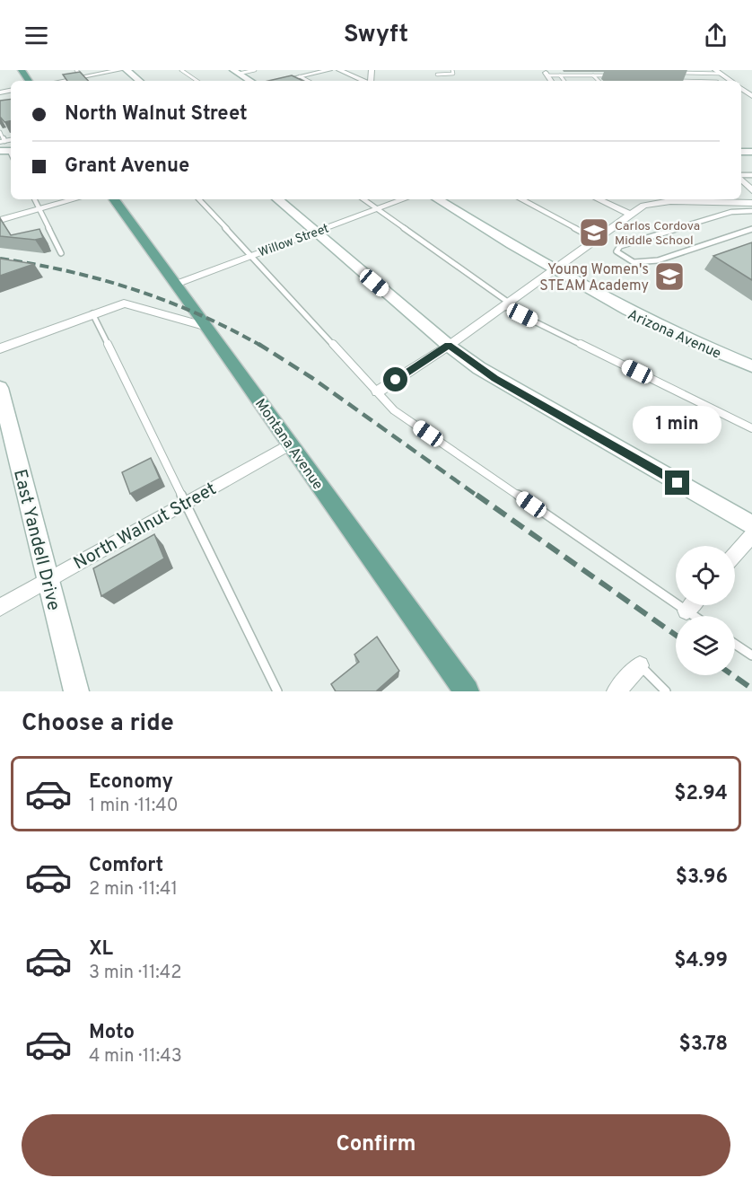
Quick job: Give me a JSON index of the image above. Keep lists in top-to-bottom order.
{
  "streets": {
    "main road": ["Arizona Avenue", "Montana Avenue", "East Yandell Drive"],
    "street": ["Willow Street", "North Walnut Street"]
  },
  "crossings": [
    ["Willow Street", "Montana Avenue"],
    ["Montana Avenue", "North Walnut Street"],
    ["North Walnut Street", "East Yandell Drive"]
  ],
  "places": {
    "school or university": ["Carlos Cordova Middle School", "Young Women's STEAM Academy"]
  },
  "page": {
    "header": "Swyft",
    "banner": ["North Walnut Street", "Grant Avenue"],
    "bubble": "1 min",
    "heading": "Choose a ride",
    "list": [
      {
        "name": "Economy",
        "note": "1 min · 11:40",
        "value": "$2.94"
      },
      {
        "name": "Comfort",
        "note": "2 min · 11:41",
        "value": "$3.96"
      },
      {
        "name": "XL",
        "note": "3 min · 11:42",
        "value": "$4.99"
      },
      {
        "name": "Moto",
        "note": "4 min · 11:43",
        "value": "$3.78"
      }
    ],
    "buttons": "Confirm"
  }
}
